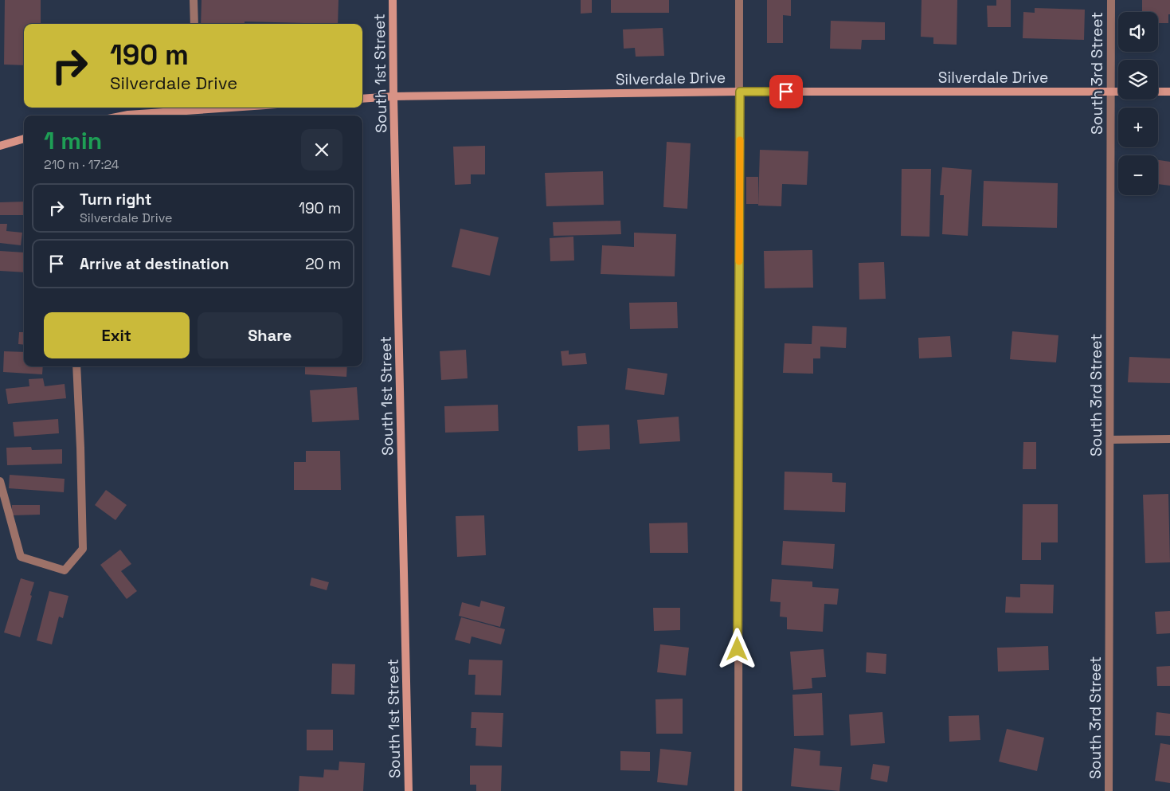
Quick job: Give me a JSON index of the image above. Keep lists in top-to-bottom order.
{
  "streets": {
    "street": ["South 1st Street", "South 3rd Street", "Silverdale Drive"]
  },
  "crossings": [
    ["South 1st Street", "Silverdale Drive"],
    ["South 3rd Street", "Silverdale Drive"]
  ],
  "page": {
    "map_buttons": ["+", "−"],
    "turn": ["190 m", "Silverdale Drive"],
    "heading": ["1 min", "210 m · 17:24"],
    "list": [
      {
        "name": "Turn right",
        "note": "Silverdale Drive",
        "value": "190 m"
      },
      {
        "name": "Arrive at destination",
        "value": "20 m"
      }
    ],
    "buttons": ["Exit", "Share"]
  }
}
